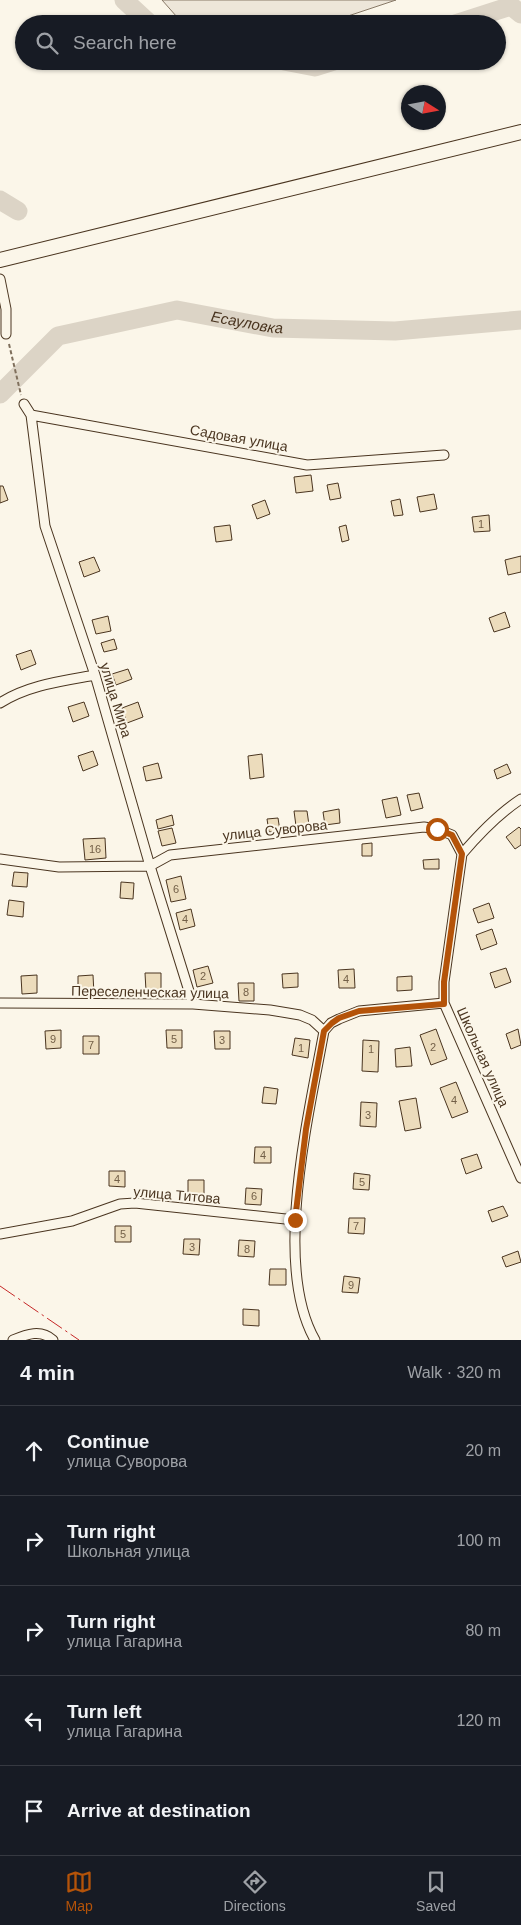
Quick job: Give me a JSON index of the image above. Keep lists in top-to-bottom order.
{
  "streets": {
    "street": [
      "Садовая улица",
      "улица Мира",
      "улица Суворова",
      "Переселенческая улица",
      "Школьная улица",
      "улица Титова"
    ]
  },
  "crossings": [
    ["Садовая улица", "улица Мира"],
    ["улица Мира", "улица Суворова"],
    ["улица Мира", "Переселенческая улица"],
    ["улица Суворова", "Школьная улица"]
  ],
  "water": ["Есауловка"],
  "house_numbers": [
    "1",
    "16",
    "6",
    "4",
    "2",
    "4",
    "8",
    "9",
    "5",
    "3",
    "7",
    "2",
    "1",
    "1",
    "4",
    "3",
    "4",
    "4",
    "5",
    "6",
    "7",
    "5",
    "3",
    "8",
    "9"
  ],
  "north": "right",
  "page": {
    "search": "Search here",
    "heading": ["4 min", "Walk · 320 m"],
    "list": [
      ["Continue", "улица Суворова", "20 m"],
      ["Turn right", "Школьная улица", "100 m"],
      ["Turn right", "улица Гагарина", "80 m"],
      ["Turn left", "улица Гагарина", "120 m"],
      "Arrive at destination"
    ],
    "nav": ["Map", "Directions", "Saved"]
  }
}
